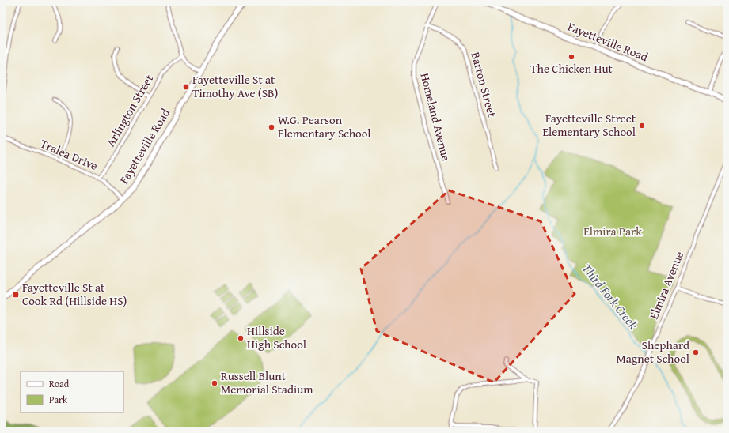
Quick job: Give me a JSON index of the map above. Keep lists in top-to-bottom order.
{
  "streets": {
    "main road": ["Fayetteville Road"],
    "street": [
      "Barton Street",
      "Arlington Street",
      "Homeland Avenue",
      "Tralea Drive",
      "Elmira Avenue"
    ]
  },
  "crossings": [
    ["Fayetteville Road", "Tralea Drive"],
    ["Barton Street", "Homeland Avenue"],
    ["Arlington Street", "Tralea Drive"]
  ],
  "water": ["Third Fork Creek"],
  "parks": ["Elmira Park"],
  "places": {
    "other": [
      "The Chicken Hut",
      "Fayetteville Street Elementary School",
      "W.G. Pearson Elementary School",
      "Hillside High School",
      "Shephard Magnet School",
      "Russell Blunt Memorial Stadium"
    ],
    "transit": ["Fayetteville St at Timothy Ave (SB)", "Fayetteville St at Cook Rd (Hillside HS)"]
  },
  "legend": ["Road", "Park"]
}
